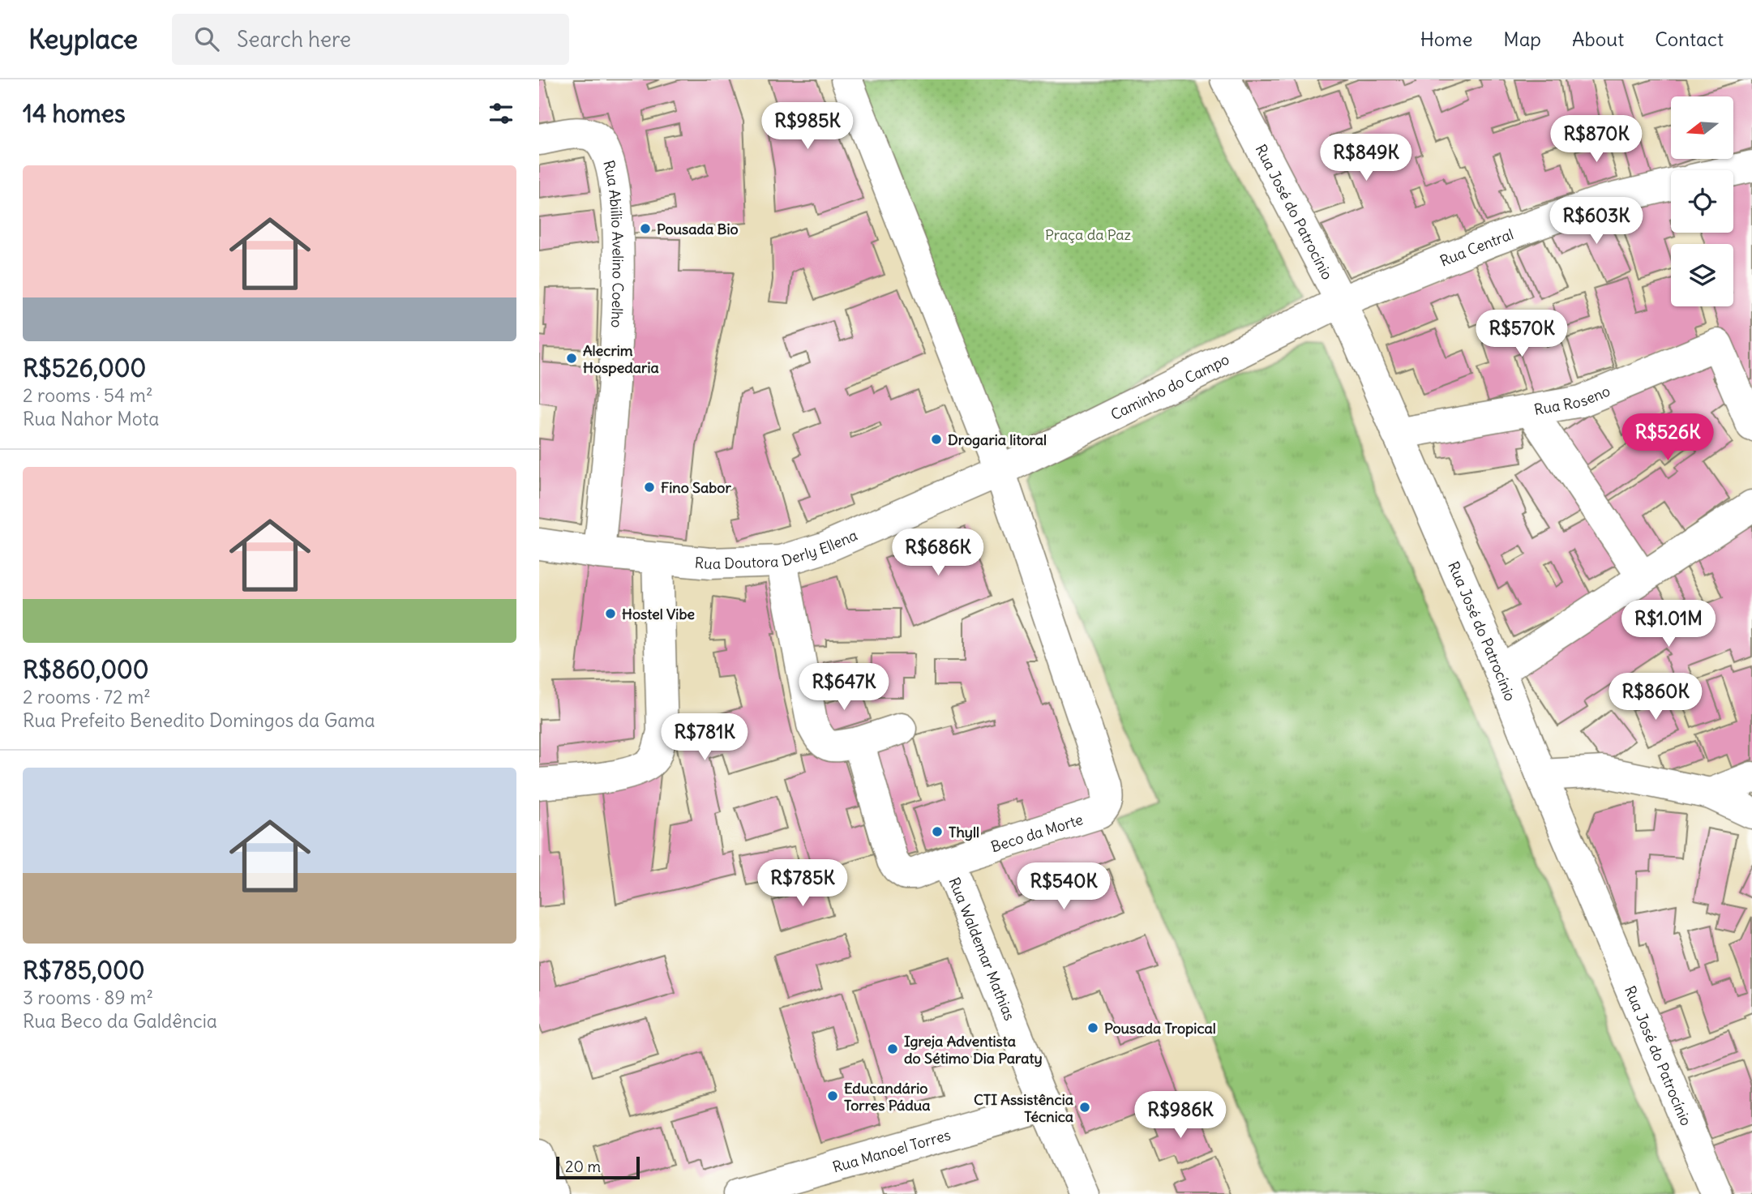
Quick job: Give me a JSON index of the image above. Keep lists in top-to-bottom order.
{
  "streets": {
    "street": [
      "Rua José do Patrocínio",
      "Rua Abiílio Avelino Coelho",
      "Rua Central",
      "Caminho do Campo",
      "Rua Roseno",
      "Rua Doutora Derly Ellena",
      "Beco da Morte",
      "Rua Waldemar Mathias",
      "Rua Manoel Torres"
    ]
  },
  "crossings": [
    ["Rua José do Patrocínio", "Rua Central"],
    ["Rua José do Patrocínio", "Caminho do Campo"],
    ["Rua José do Patrocínio", "Rua Roseno"],
    ["Rua Abiílio Avelino Coelho", "Rua Doutora Derly Ellena"],
    ["Rua Central", "Caminho do Campo"],
    ["Caminho do Campo", "Rua Doutora Derly Ellena"],
    ["Caminho do Campo", "Beco da Morte"],
    ["Rua Doutora Derly Ellena", "Beco da Morte"],
    ["Beco da Morte", "Rua Waldemar Mathias"],
    ["Rua Waldemar Mathias", "Rua Manoel Torres"]
  ],
  "parks": ["Praça da Paz"],
  "places": [
    "Pousada Bio",
    "Alecrim Hospedaria",
    "Drogaria litoral",
    "Fino Sabor",
    "Hostel Vibe",
    "Thyll",
    "Pousada Tropical",
    "Igreja Adventista do Sétimo Dia Paraty",
    "Educandário Torres Pádua",
    "CTI Assistência Técnica"
  ],
  "scale_bar": "20 m",
  "north": "left",
  "page": {
    "header": "Keyplace",
    "search": "Search here",
    "nav": [
      "Home",
      "Map",
      "About",
      "Contact"
    ],
    "heading": "14 homes",
    "price": [
      "R$985K",
      "R$870K",
      "R$849K",
      "R$603K",
      "R$570K",
      "R$526K",
      "R$686K",
      "R$1.01M",
      "R$647K",
      "R$860K",
      "R$781K",
      "R$785K",
      "R$540K",
      "R$986K"
    ],
    "list": [
      {
        "name": "R$526,000",
        "note": "2 rooms · 54 m² · Rua Nahor Mota"
      },
      {
        "name": "R$860,000",
        "note": "2 rooms · 72 m² · Rua Prefeito Benedito Domingos da Gama"
      },
      {
        "name": "R$785,000",
        "note": "3 rooms · 89 m² · Rua Beco da Galdência"
      }
    ],
    "scale": "20 m"
  }
}
